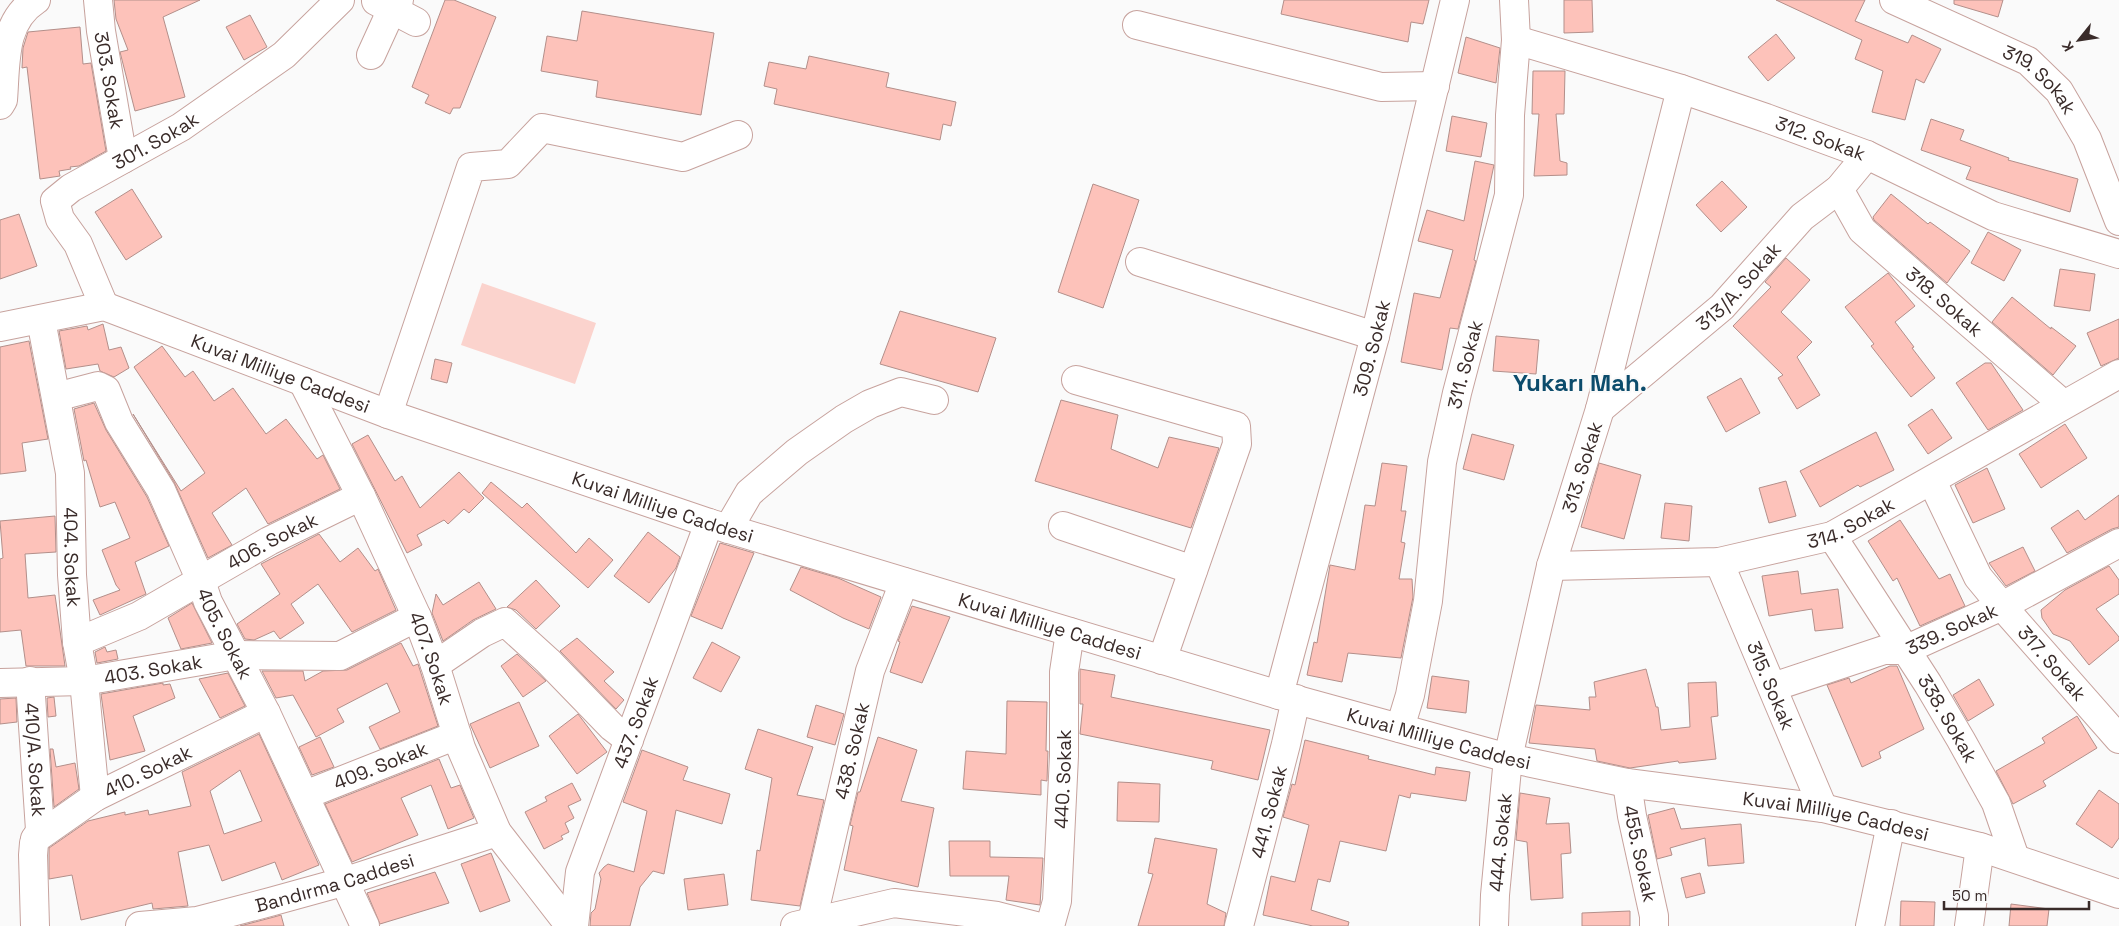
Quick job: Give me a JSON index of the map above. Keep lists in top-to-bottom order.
{
  "streets": {
    "street": [
      "303. Sokak",
      "319. Sokak",
      "312. Sokak",
      "301. Sokak",
      "313/A. Sokak",
      "318. Sokak",
      "309. Sokak",
      "311. Sokak",
      "Kuvai Milliye Caddesi",
      "313. Sokak",
      "314. Sokak",
      "406. Sokak",
      "404. Sokak",
      "339. Sokak",
      "405. Sokak",
      "407. Sokak",
      "317. Sokak",
      "403. Sokak",
      "315. Sokak",
      "338. Sokak",
      "437. Sokak",
      "438. Sokak",
      "410/A. Sokak",
      "409. Sokak",
      "410. Sokak",
      "440. Sokak",
      "441. Sokak",
      "444. Sokak",
      "455. Sokak",
      "Bandırma Caddesi"
    ]
  },
  "crossings": [
    ["303. Sokak", "301. Sokak"],
    ["312. Sokak", "313/A. Sokak"],
    ["312. Sokak", "311. Sokak"],
    ["312. Sokak", "313. Sokak"],
    ["301. Sokak", "Kuvai Milliye Caddesi"],
    ["313/A. Sokak", "318. Sokak"],
    ["313/A. Sokak", "313. Sokak"],
    ["318. Sokak", "314. Sokak"],
    ["309. Sokak", "Kuvai Milliye Caddesi"],
    ["309. Sokak", "441. Sokak"],
    ["311. Sokak", "Kuvai Milliye Caddesi"],
    ["Kuvai Milliye Caddesi", "313. Sokak"],
    ["Kuvai Milliye Caddesi", "407. Sokak"],
    ["Kuvai Milliye Caddesi", "315. Sokak"],
    ["Kuvai Milliye Caddesi", "338. Sokak"],
    ["Kuvai Milliye Caddesi", "437. Sokak"],
    ["Kuvai Milliye Caddesi", "438. Sokak"],
    ["Kuvai Milliye Caddesi", "440. Sokak"],
    ["Kuvai Milliye Caddesi", "441. Sokak"],
    ["Kuvai Milliye Caddesi", "444. Sokak"],
    ["Kuvai Milliye Caddesi", "455. Sokak"],
    ["313. Sokak", "314. Sokak"],
    ["313. Sokak", "444. Sokak"],
    ["314. Sokak", "317. Sokak"],
    ["314. Sokak", "315. Sokak"],
    ["314. Sokak", "338. Sokak"],
    ["406. Sokak", "404. Sokak"],
    ["406. Sokak", "405. Sokak"],
    ["406. Sokak", "407. Sokak"],
    ["404. Sokak", "405. Sokak"],
    ["404. Sokak", "403. Sokak"],
    ["404. Sokak", "410. Sokak"],
    ["339. Sokak", "317. Sokak"],
    ["339. Sokak", "315. Sokak"],
    ["339. Sokak", "338. Sokak"],
    ["405. Sokak", "403. Sokak"],
    ["405. Sokak", "409. Sokak"],
    ["405. Sokak", "410. Sokak"],
    ["405. Sokak", "Bandırma Caddesi"],
    ["407. Sokak", "403. Sokak"],
    ["407. Sokak", "437. Sokak"],
    ["407. Sokak", "409. Sokak"],
    ["407. Sokak", "Bandırma Caddesi"],
    ["403. Sokak", "410/A. Sokak"],
    ["410/A. Sokak", "410. Sokak"]
  ],
  "districts": ["Yukarı Mah."],
  "scale_bar": "50 m",
  "north": "bottom left"
}
